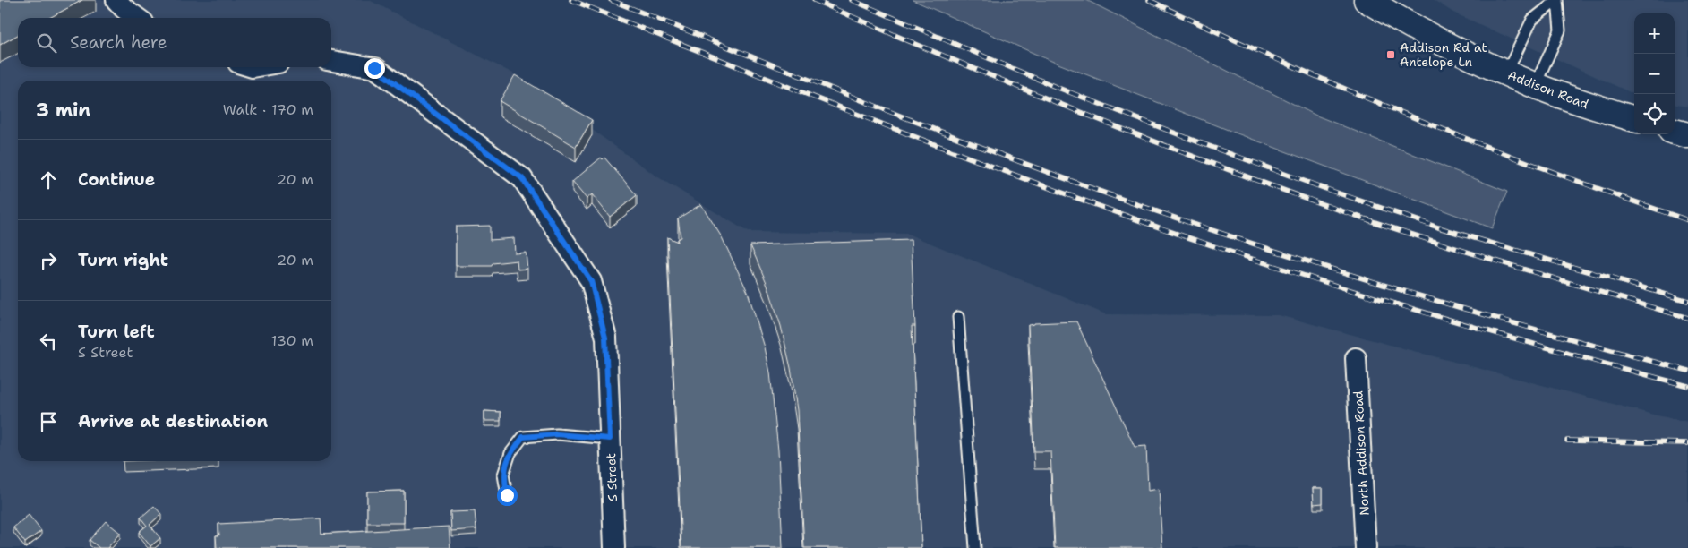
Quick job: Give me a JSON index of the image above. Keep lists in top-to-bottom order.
{
  "streets": {
    "street": ["Addison Road", "North Addison Road", "S Street"]
  },
  "places": {
    "transit": ["Addison Rd at Antelope Ln"]
  },
  "page": {
    "map_buttons": ["+", "−"],
    "search": "Search here",
    "heading": ["3 min", "Walk · 170 m"],
    "list": [
      ["Continue", "20 m"],
      ["Turn right", "20 m"],
      ["Turn left", "S Street", "130 m"],
      "Arrive at destination"
    ]
  }
}
